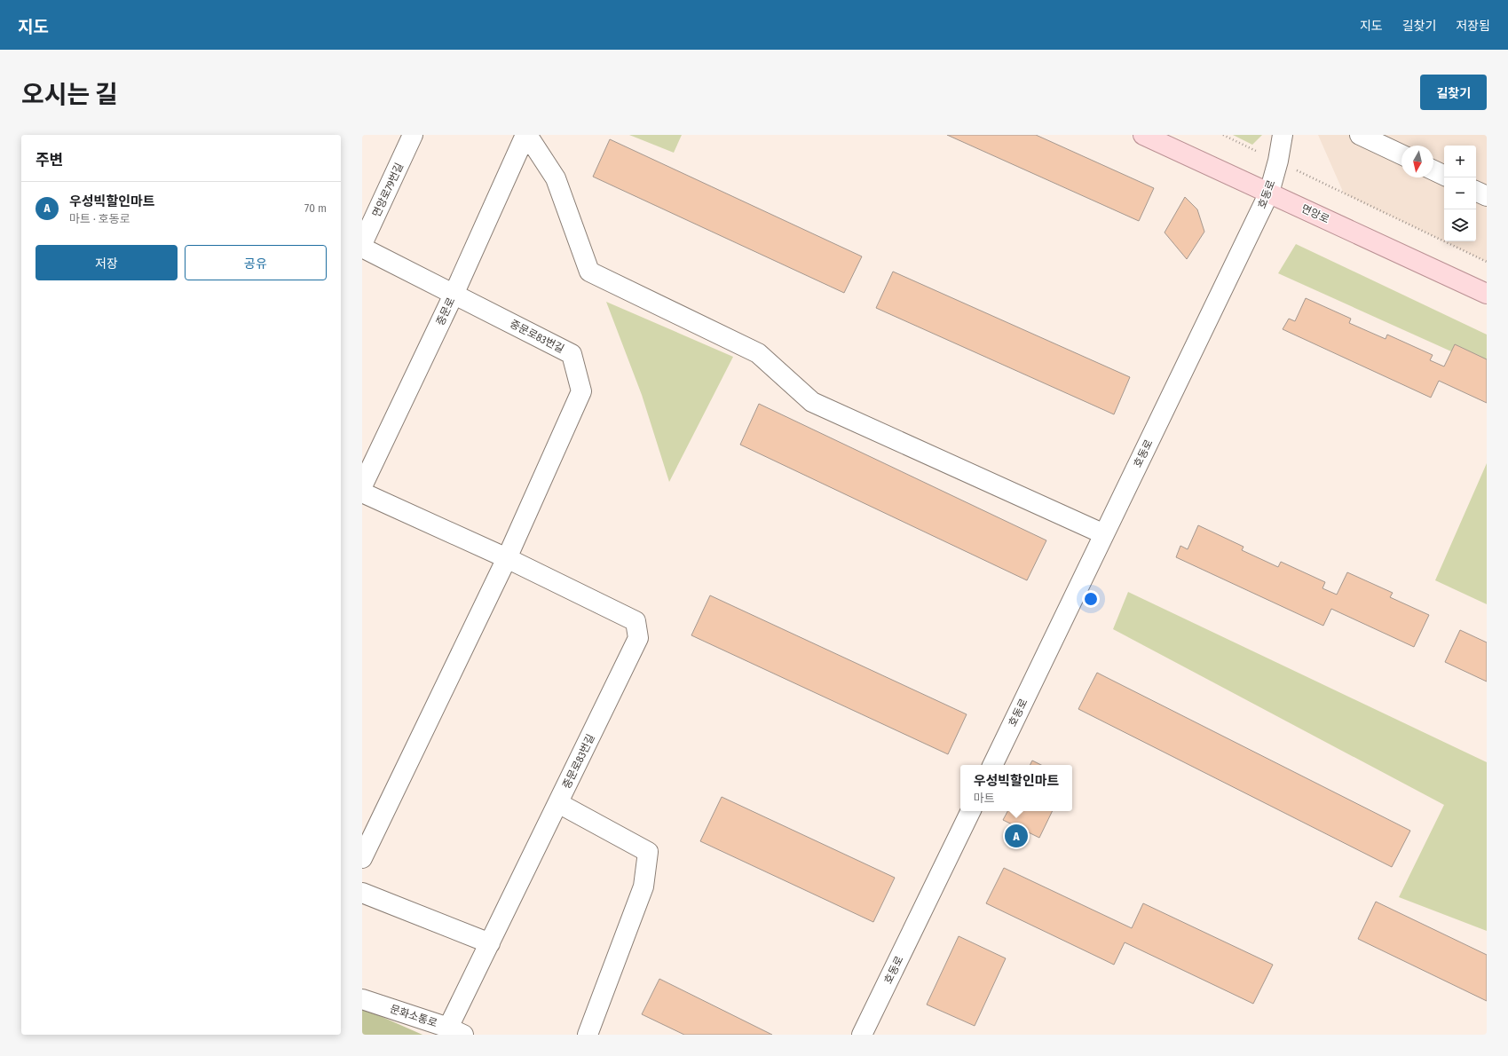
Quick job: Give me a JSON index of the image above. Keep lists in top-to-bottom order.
{
  "streets": {
    "main road": ["면앙로"],
    "street": [
      "면앙로79번길",
      "호동로",
      "중문로",
      "중문로83번길",
      "문화소통로"
    ]
  },
  "crossings": [
    ["호동로", "면앙로"],
    ["중문로", "중문로83번길"],
    ["중문로83번길", "문화소통로"]
  ],
  "north": "bottom",
  "page": {
    "header": "지도",
    "nav": ["지도", "길찾기", "저장됨"],
    "title": "오시는 길",
    "buttons": [
      "길찾기",
      ["저장", "공유"]
    ],
    "heading": "주변",
    "map_buttons": ["+", "−"],
    "list": [
      {
        "mark": "A",
        "name": "우성빅할인마트",
        "note": "마트 · 호동로",
        "value": "70 m"
      }
    ],
    "popup": ["우성빅할인마트", "마트"],
    "pins": "A"
  }
}
